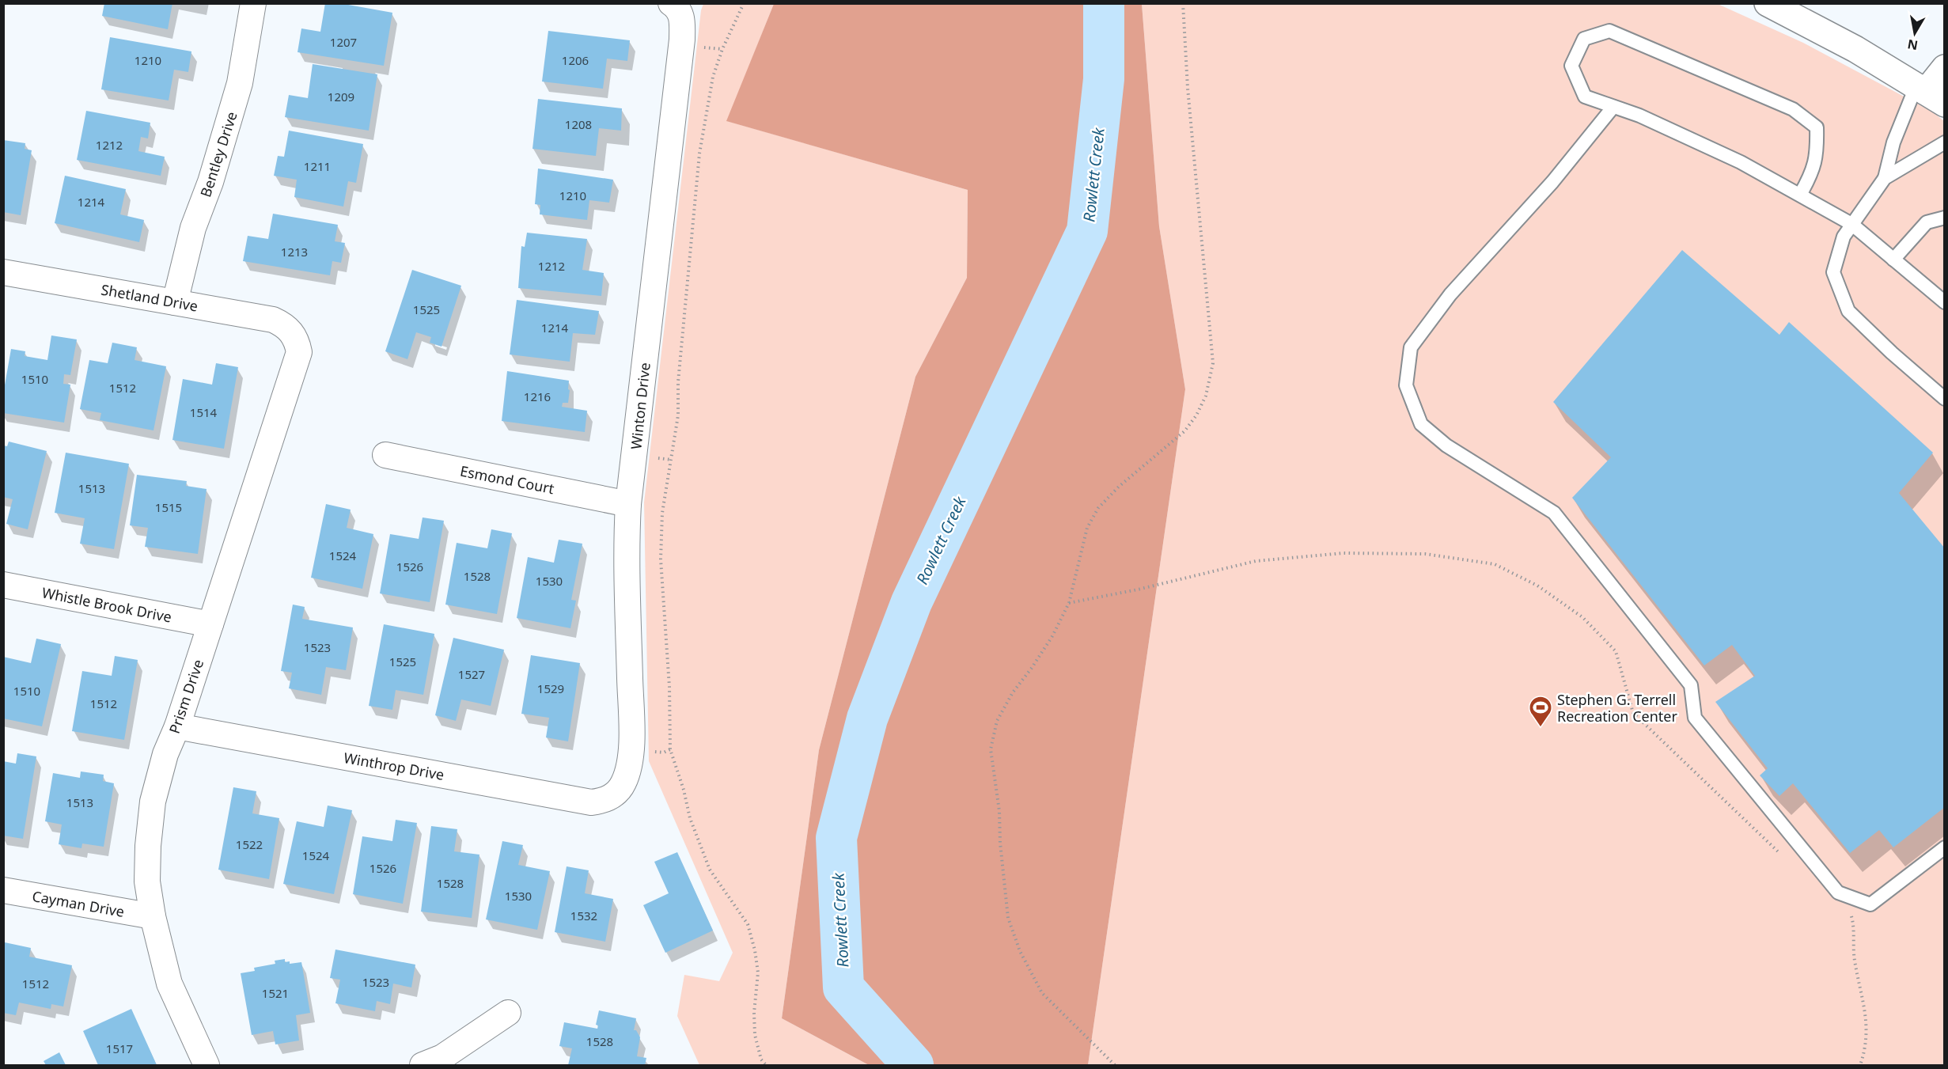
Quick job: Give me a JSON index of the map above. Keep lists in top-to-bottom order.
{
  "streets": {
    "street": [
      "Bentley Drive",
      "Shetland Drive",
      "Winton Drive",
      "Esmond Court",
      "Whistle Brook Drive",
      "Prism Drive",
      "Winthrop Drive",
      "Cayman Drive"
    ]
  },
  "crossings": [
    ["Bentley Drive", "Shetland Drive"],
    ["Shetland Drive", "Prism Drive"],
    ["Winton Drive", "Esmond Court"],
    ["Winton Drive", "Winthrop Drive"],
    ["Whistle Brook Drive", "Prism Drive"],
    ["Prism Drive", "Winthrop Drive"],
    ["Prism Drive", "Cayman Drive"]
  ],
  "water": ["Rowlett Creek"],
  "places": {
    "sports": ["Stephen G. Terrell Recreation Center"]
  },
  "house_numbers": [
    "1207",
    "1210",
    "1206",
    "1209",
    "1208",
    "1212",
    "1211",
    "1210",
    "1214",
    "1213",
    "1212",
    "1525",
    "1214",
    "1510",
    "1512",
    "1216",
    "1514",
    "1513",
    "1515",
    "1524",
    "1526",
    "1528",
    "1530",
    "1523",
    "1525",
    "1527",
    "1529",
    "1510",
    "1512",
    "1513",
    "1522",
    "1524",
    "1526",
    "1528",
    "1530",
    "1532",
    "1523",
    "1512",
    "1521",
    "1528",
    "1517"
  ],
  "north": "bottom"
}
